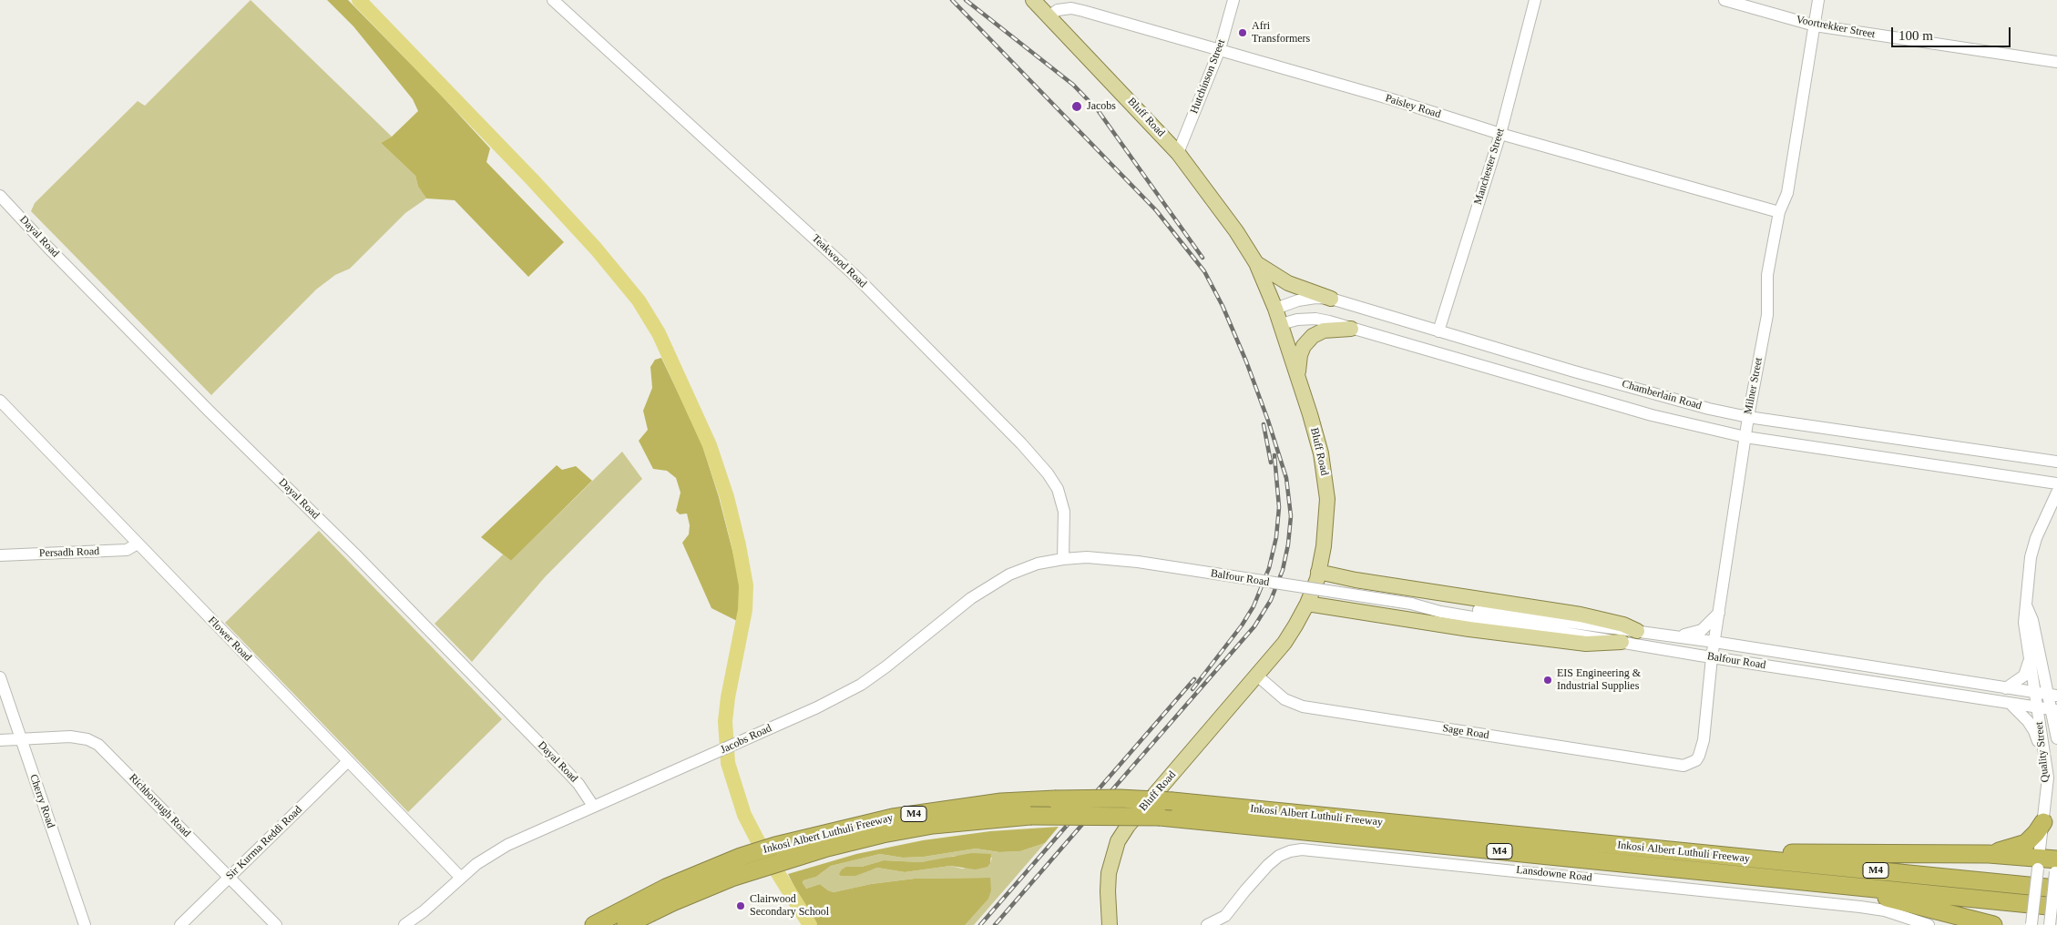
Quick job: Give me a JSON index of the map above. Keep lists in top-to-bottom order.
{
  "streets": {
    "highway": ["M4", "Inkosi Albert Luthuli Freeway"],
    "main road": ["Bluff Road"],
    "street": [
      "Voortrekker Street",
      "Hutchinson Street",
      "Paisley Road",
      "Manchester Street",
      "Dayal Road",
      "Teakwood Road",
      "Milner Street",
      "Chamberlain Road",
      "Persadh Road",
      "Balfour Road",
      "Flower Road",
      "Sage Road",
      "Jacobs Road",
      "Quality Street",
      "Cherry Road",
      "Richborough Road",
      "Sir Kurma Reddi Road",
      "Lansdowne Road"
    ]
  },
  "crossings": [
    ["Voortrekker Street", "Milner Street"],
    ["Hutchinson Street", "Paisley Road"],
    ["Hutchinson Street", "Bluff Road"],
    ["Paisley Road", "Bluff Road"],
    ["Paisley Road", "Manchester Street"],
    ["Paisley Road", "Milner Street"],
    ["Bluff Road", "Chamberlain Road"],
    ["Bluff Road", "Sage Road"],
    ["Manchester Street", "Chamberlain Road"],
    ["Dayal Road", "Jacobs Road"],
    ["Teakwood Road", "Balfour Road"],
    ["Teakwood Road", "Jacobs Road"],
    ["Milner Street", "Chamberlain Road"],
    ["Milner Street", "Balfour Road"],
    ["Milner Street", "Sage Road"],
    ["Persadh Road", "Flower Road"],
    ["Balfour Road", "Jacobs Road"],
    ["Balfour Road", "Quality Street"],
    ["Flower Road", "Jacobs Road"],
    ["Flower Road", "Sir Kurma Reddi Road"],
    ["Cherry Road", "Richborough Road"],
    ["Richborough Road", "Sir Kurma Reddi Road"]
  ],
  "places": [
    "Afri Transformers",
    "Jacobs",
    "EIS Engineering & Industrial Supplies",
    "Clairwood Secondary School"
  ],
  "scale_bar": "100 m"
}
